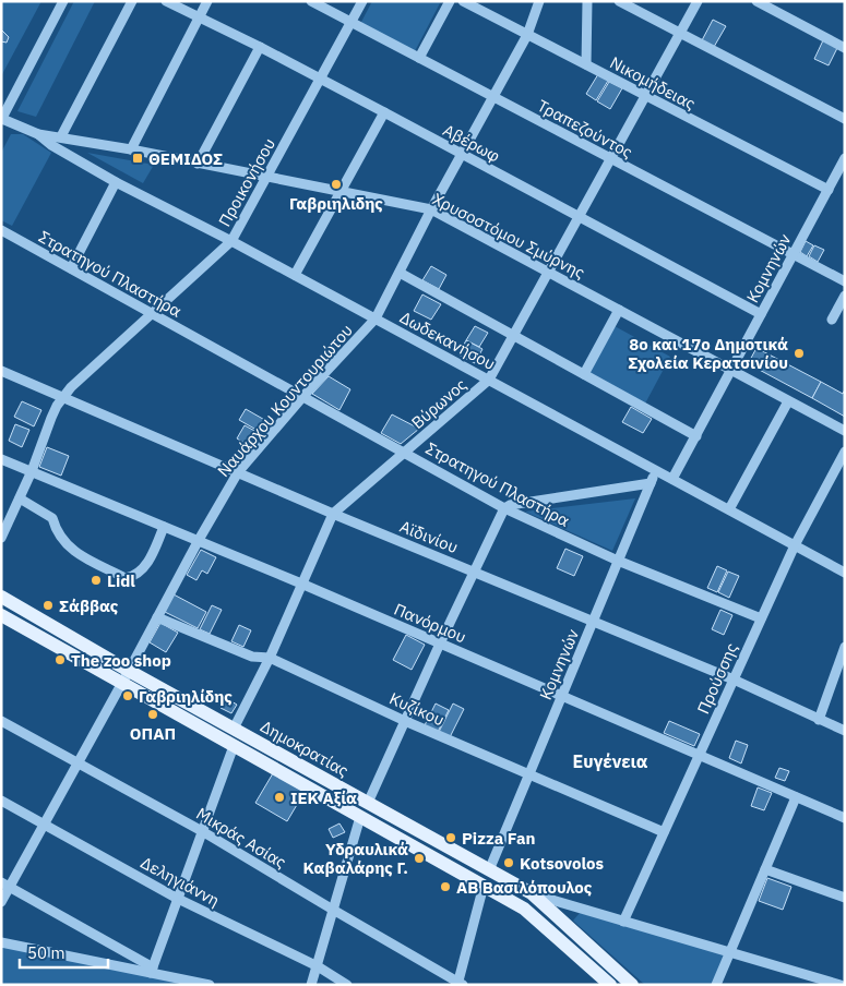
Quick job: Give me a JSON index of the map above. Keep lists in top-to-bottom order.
{
  "streets": {
    "main road": ["Δημοκρατίας"],
    "street": [
      "Νικομήδειας",
      "Τραπεζούντος",
      "Αβέρωφ",
      "Προικονήσου",
      "Χρυσοστόμου Σμύρνης",
      "Κομνηνών",
      "Στρατηγού Πλαστήρα",
      "Δωδεκανήσου",
      "Ναυάρχου Κουντουριώτου",
      "Βύρωνος",
      "Αϊδινίου",
      "Πανόρμου",
      "Προύσσης",
      "Κυζίκου",
      "Μικράς Ασίας",
      "Δεληγιάννη"
    ]
  },
  "crossings": [
    ["Νικομήδειας", "Κομνηνών"],
    ["Νικομήδειας", "Ναυάρχου Κουντουριώτου"],
    ["Νικομήδειας", "Βύρωνος"],
    ["Τραπεζούντος", "Προικονήσου"],
    ["Τραπεζούντος", "Κομνηνών"],
    ["Τραπεζούντος", "Ναυάρχου Κουντουριώτου"],
    ["Τραπεζούντος", "Βύρωνος"],
    ["Αβέρωφ", "Προικονήσου"],
    ["Αβέρωφ", "Κομνηνών"],
    ["Αβέρωφ", "Ναυάρχου Κουντουριώτου"],
    ["Αβέρωφ", "Βύρωνος"],
    ["Προικονήσου", "Χρυσοστόμου Σμύρνης"],
    ["Προικονήσου", "Στρατηγού Πλαστήρα"],
    ["Προικονήσου", "Δωδεκανήσου"],
    ["Προικονήσου", "Αϊδινίου"],
    ["Προικονήσου", "Πανόρμου"],
    ["Χρυσοστόμου Σμύρνης", "Κομνηνών"],
    ["Χρυσοστόμου Σμύρνης", "Δωδεκανήσου"],
    ["Χρυσοστόμου Σμύρνης", "Ναυάρχου Κουντουριώτου"],
    ["Χρυσοστόμου Σμύρνης", "Βύρωνος"],
    ["Κομνηνών", "Στρατηγού Πλαστήρα"],
    ["Κομνηνών", "Δωδεκανήσου"],
    ["Κομνηνών", "Αϊδινίου"],
    ["Κομνηνών", "Πανόρμου"],
    ["Κομνηνών", "Κυζίκου"],
    ["Κομνηνών", "Δημοκρατίας"],
    ["Στρατηγού Πλαστήρα", "Ναυάρχου Κουντουριώτου"],
    ["Στρατηγού Πλαστήρα", "Βύρωνος"],
    ["Στρατηγού Πλαστήρα", "Προύσσης"],
    ["Δωδεκανήσου", "Ναυάρχου Κουντουριώτου"],
    ["Δωδεκανήσου", "Βύρωνος"],
    ["Δωδεκανήσου", "Προύσσης"],
    ["Ναυάρχου Κουντουριώτου", "Αϊδινίου"],
    ["Ναυάρχου Κουντουριώτου", "Πανόρμου"],
    ["Ναυάρχου Κουντουριώτου", "Κυζίκου"],
    ["Ναυάρχου Κουντουριώτου", "Δημοκρατίας"],
    ["Ναυάρχου Κουντουριώτου", "Μικράς Ασίας"],
    ["Ναυάρχου Κουντουριώτου", "Δεληγιάννη"],
    ["Βύρωνος", "Αϊδινίου"],
    ["Βύρωνος", "Πανόρμου"],
    ["Βύρωνος", "Κυζίκου"],
    ["Βύρωνος", "Δημοκρατίας"],
    ["Αϊδινίου", "Προύσσης"],
    ["Πανόρμου", "Προύσσης"],
    ["Προύσσης", "Κυζίκου"]
  ],
  "districts": ["Ευγένεια"],
  "places": {
    "transit": ["ΘΕΜΙΔΟΣ"],
    "other": [
      "Γαβριηλιδης",
      "8ο και 17ο Δημοτικά Σχολεία Κερατσινίου",
      "Lidl",
      "Σάββας",
      "The zoo shop",
      "Γαβριηλίδης",
      "ΟΠΑΠ",
      "ΙΕΚ Αξία",
      "Pizza Fan",
      "Υδραυλικά Καβαλάρης Γ.",
      "Kotsovolos",
      "ΑΒ Βασιλόπουλος"
    ]
  },
  "scale_bar": "50 m"
}
